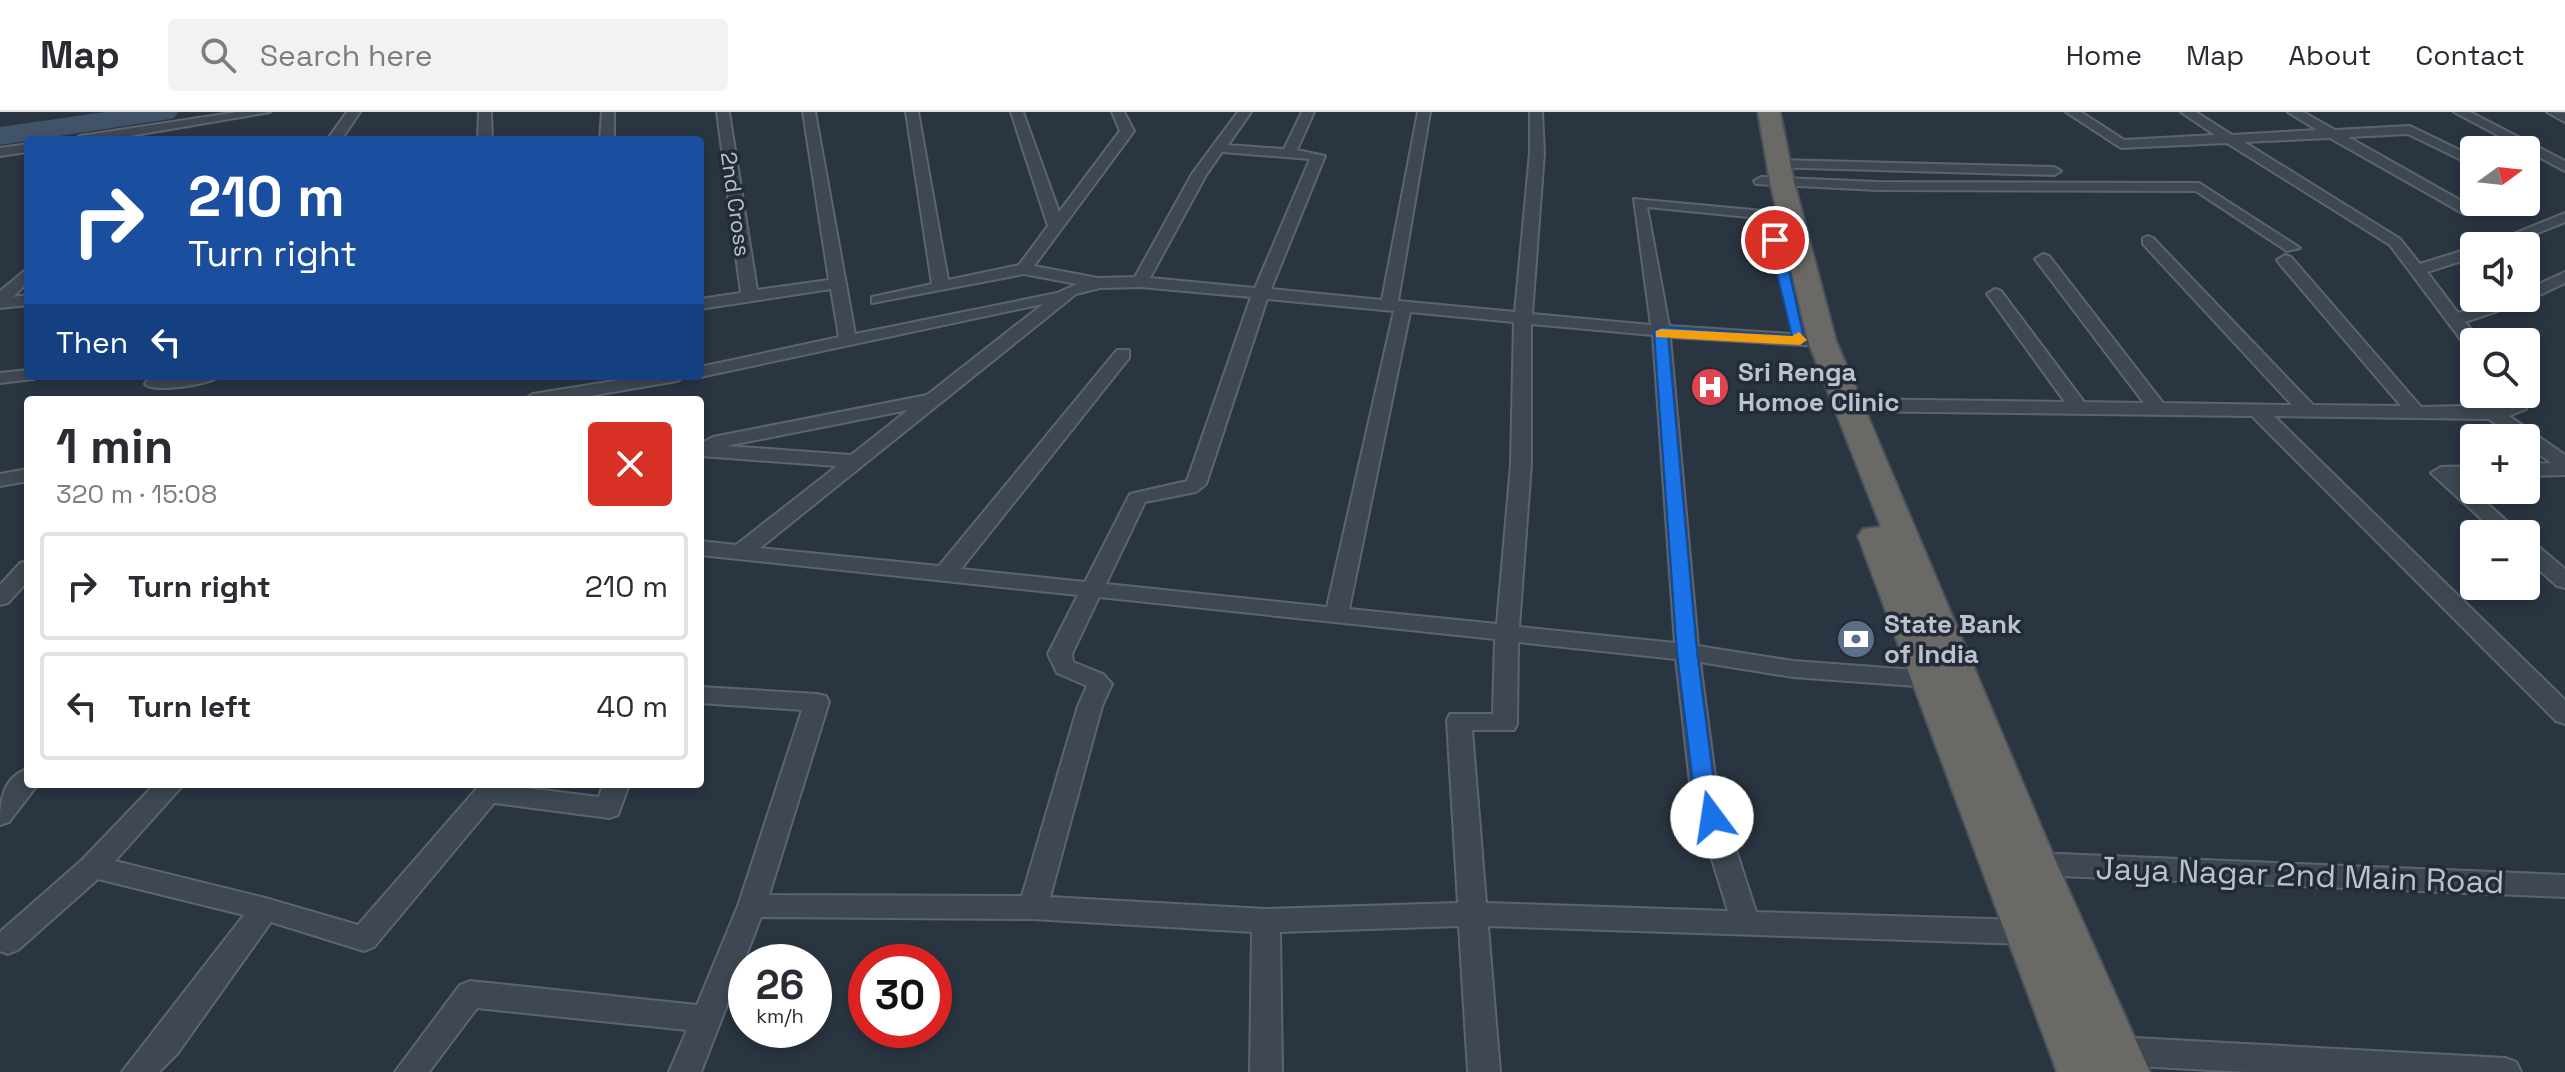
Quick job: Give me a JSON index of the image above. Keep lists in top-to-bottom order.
{
  "streets": {
    "street": ["2nd Cross", "Jaya Nagar 2nd Main Road"]
  },
  "places": {
    "hospital": ["Sri Renga Homoe Clinic"],
    "bank": ["State Bank of India"]
  },
  "north": "right",
  "page": {
    "header": "Map",
    "search": "Search here",
    "nav": [
      "Home",
      "Map",
      "About",
      "Contact"
    ],
    "map_buttons": ["+", "−"],
    "turn": ["210 m", "Turn right"],
    "then": "Then",
    "heading": ["1 min", "320 m · 15:08"],
    "list": [
      {
        "name": "Turn right",
        "value": "210 m"
      },
      {
        "name": "Turn left",
        "value": "40 m"
      }
    ],
    "speed": "26 km/h",
    "limit": "30"
  }
}
